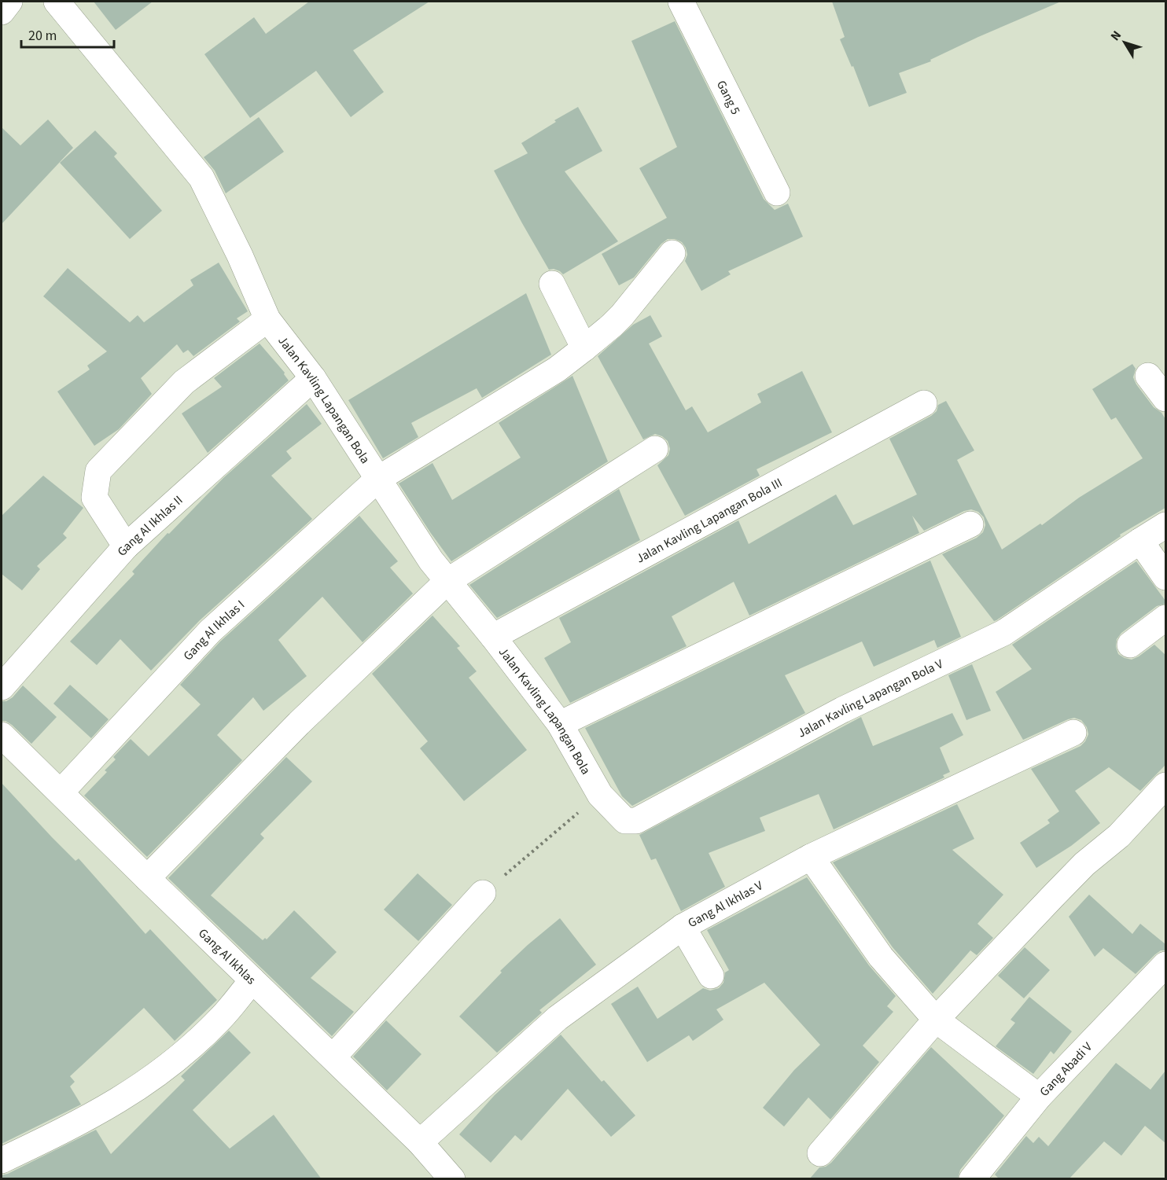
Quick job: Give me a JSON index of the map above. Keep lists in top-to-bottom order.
{
  "streets": {
    "street": [
      "Gang 5",
      "Jalan Kavling Lapangan Bola",
      "Jalan Kavling Lapangan Bola III",
      "Gang Al Ikhlas II",
      "Gang Al Ikhlas I",
      "Jalan Kavling Lapangan Bola V",
      "Gang Al Ikhlas V",
      "Gang Al Ikhlas",
      "Gang Abadi V"
    ]
  },
  "crossings": [
    ["Jalan Kavling Lapangan Bola", "Jalan Kavling Lapangan Bola III"],
    ["Jalan Kavling Lapangan Bola", "Gang Al Ikhlas II"],
    ["Jalan Kavling Lapangan Bola", "Gang Al Ikhlas I"],
    ["Jalan Kavling Lapangan Bola", "Jalan Kavling Lapangan Bola V"],
    ["Gang Al Ikhlas I", "Gang Al Ikhlas"],
    ["Gang Al Ikhlas V", "Gang Al Ikhlas"]
  ],
  "scale_bar": "20 m",
  "north": "top left"
}
